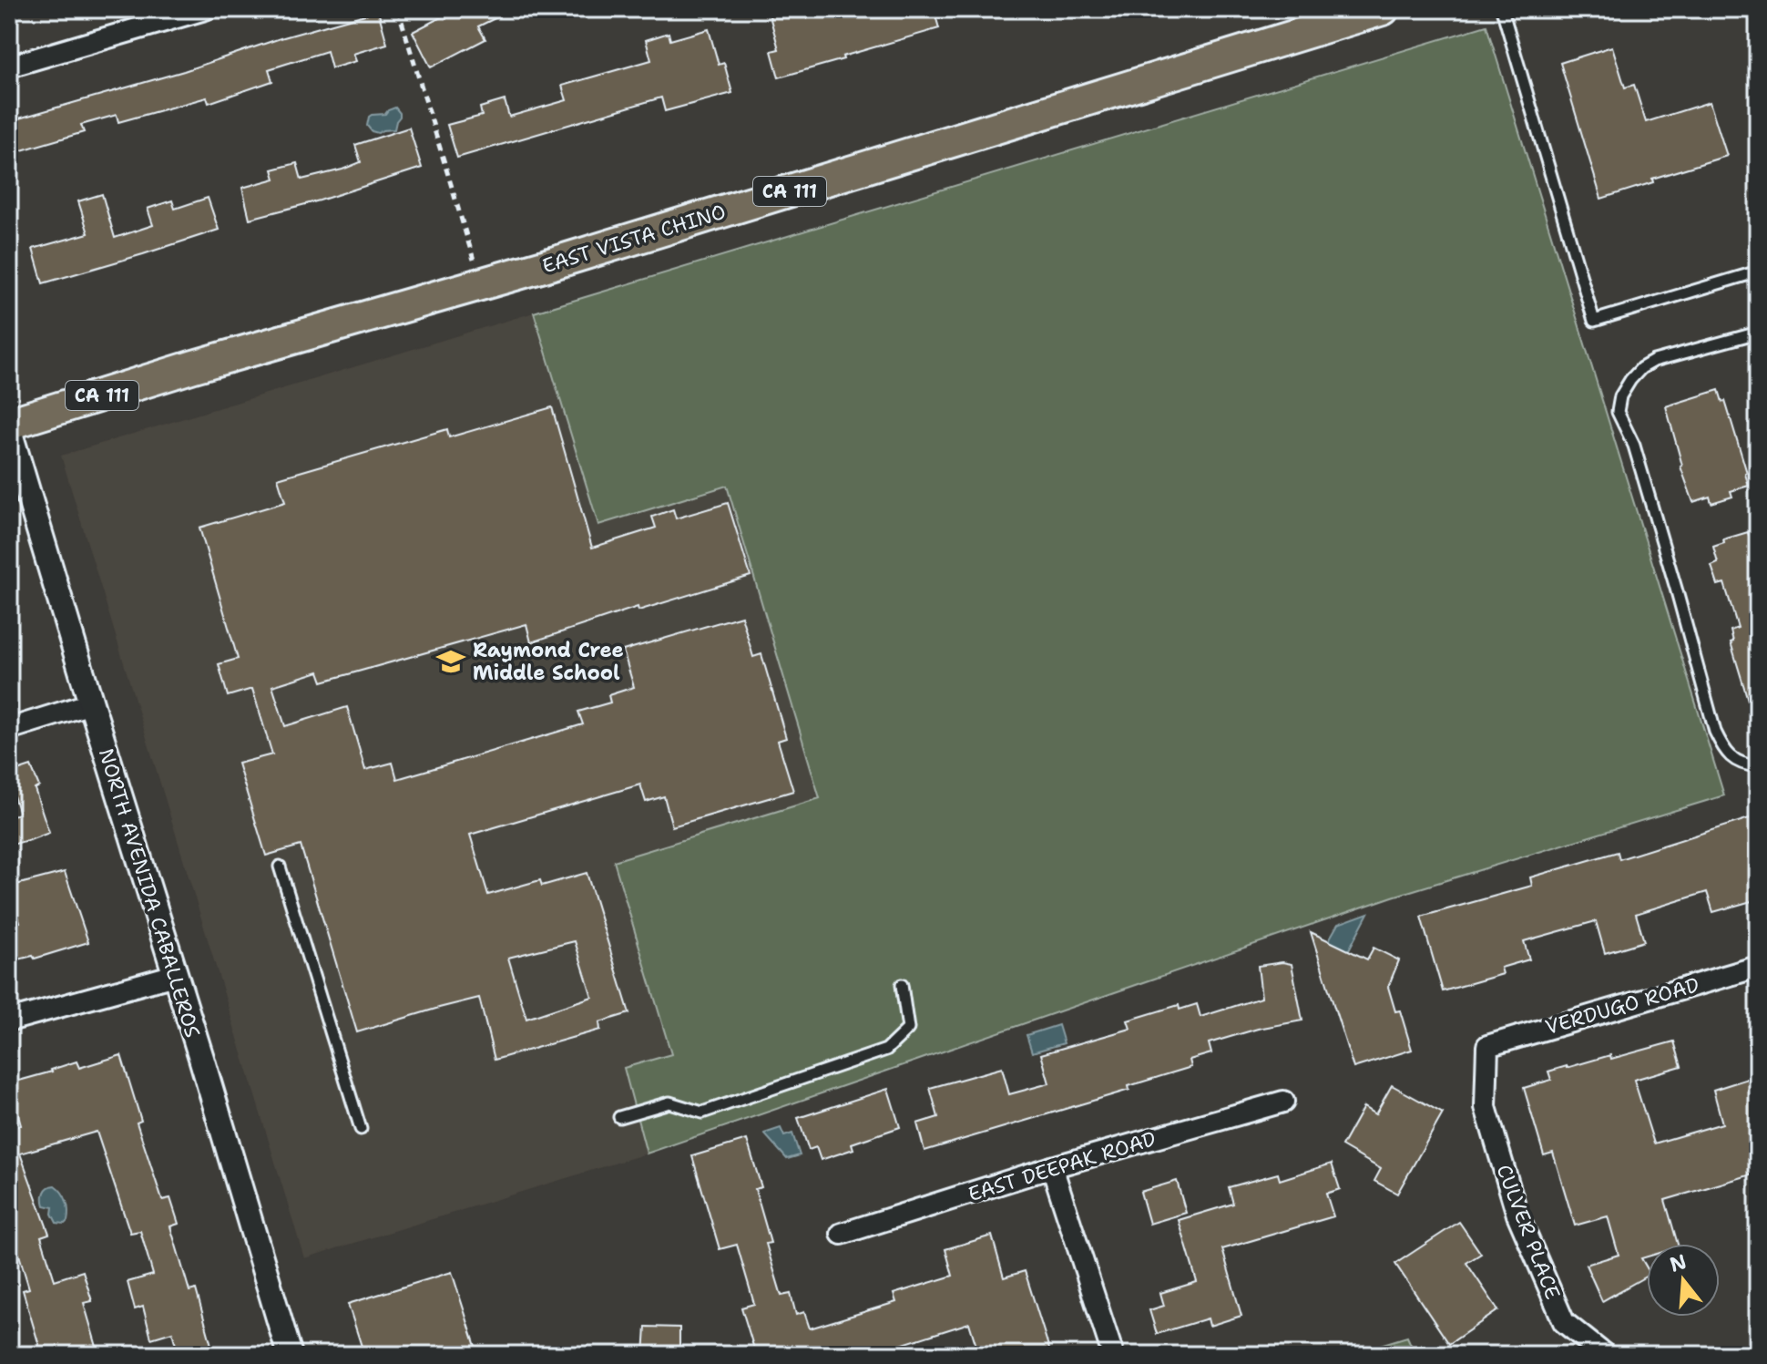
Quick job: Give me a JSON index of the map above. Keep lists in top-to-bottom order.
{
  "streets": {
    "main road": ["CA 111", "EAST VISTA CHINO"],
    "street": [
      "NORTH AVENIDA CABALLEROS",
      "VERDUGO ROAD",
      "EAST DEEPAK ROAD",
      "CULVER PLACE"
    ]
  },
  "crossings": [
    ["VERDUGO ROAD", "CULVER PLACE"]
  ],
  "places": {
    "school or university": ["Raymond Cree Middle School"]
  },
  "north": "top"
}
